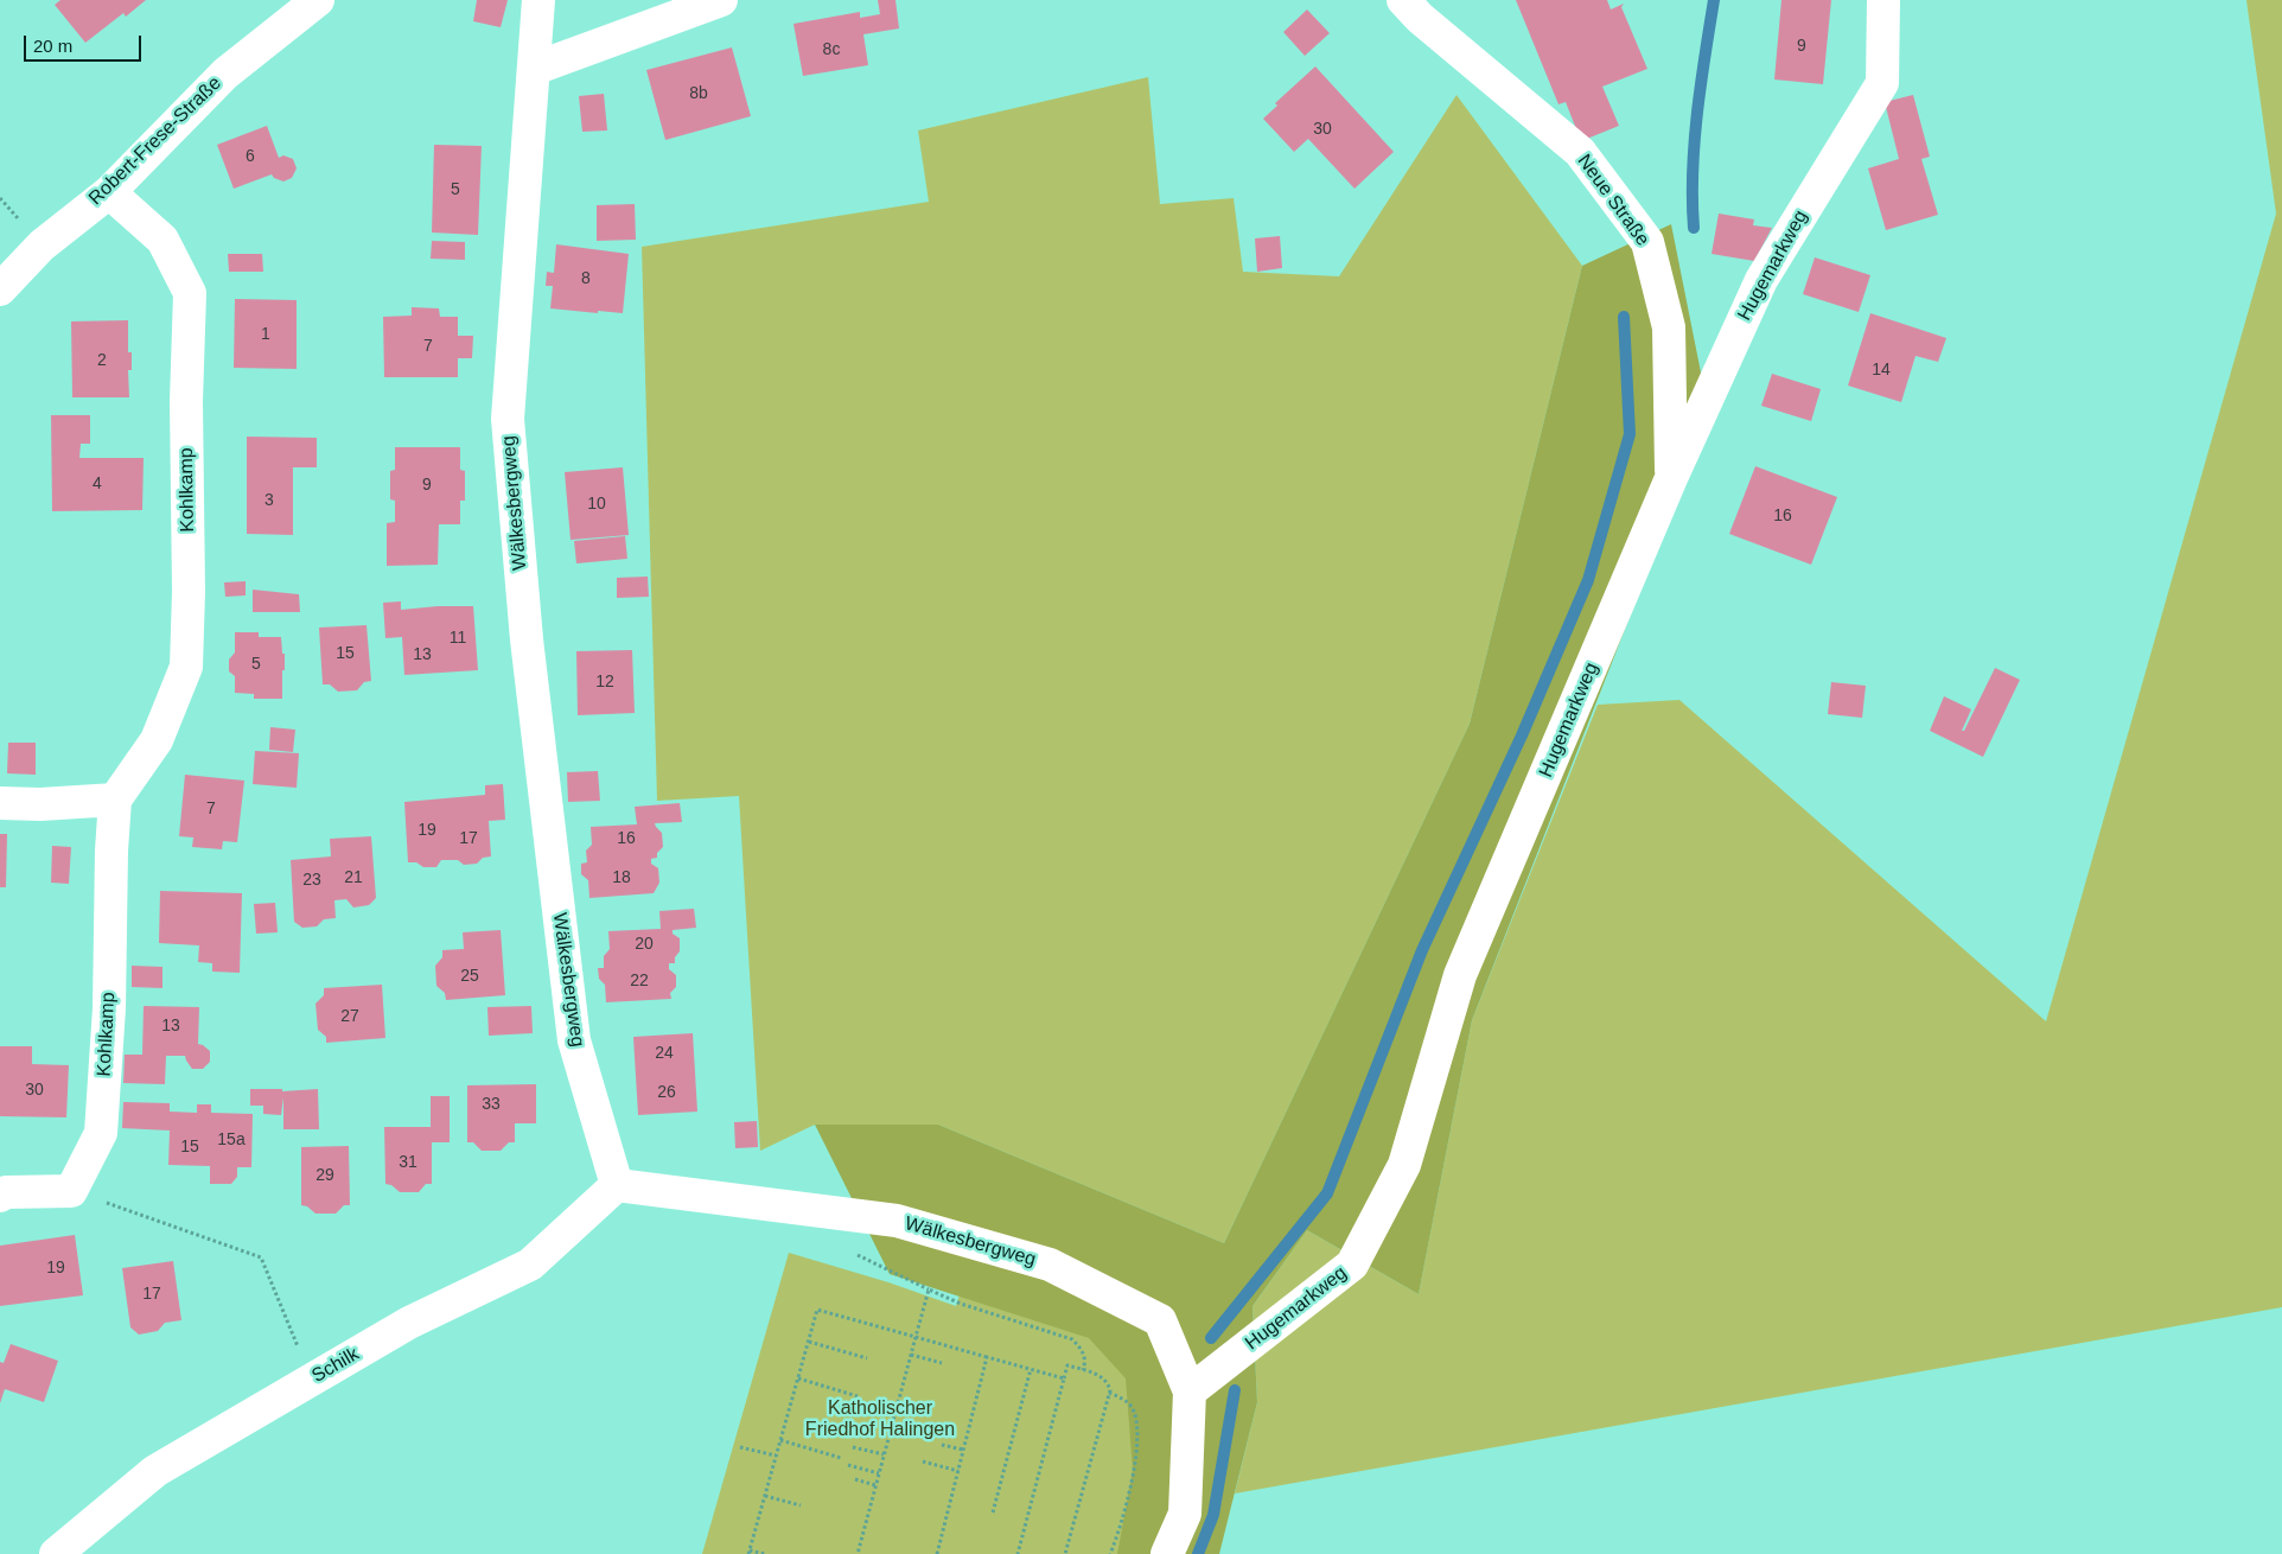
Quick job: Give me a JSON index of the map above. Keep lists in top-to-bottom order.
{
  "streets": {
    "street": [
      "Robert-Frese-Straße",
      "Neue Straße",
      "Hugemarkweg",
      "Kohlkamp",
      "Wälkesbergweg",
      "Schilk"
    ]
  },
  "crossings": [
    ["Robert-Frese-Straße", "Kohlkamp"],
    ["Neue Straße", "Hugemarkweg"],
    ["Hugemarkweg", "Wälkesbergweg"],
    ["Wälkesbergweg", "Schilk"]
  ],
  "parks": ["Katholischer Friedhof Halingen"],
  "house_numbers": [
    "9",
    "8c",
    "8b",
    "30",
    "6",
    "5",
    "8",
    "1",
    "7",
    "2",
    "14",
    "4",
    "9",
    "3",
    "10",
    "16",
    "11",
    "15",
    "13",
    "5",
    "12",
    "7",
    "19",
    "17",
    "16",
    "21",
    "18",
    "23",
    "20",
    "25",
    "22",
    "27",
    "13",
    "24",
    "30",
    "26",
    "33",
    "15a",
    "15",
    "31",
    "29",
    "19",
    "17"
  ],
  "scale_bar": "20 m"
}
